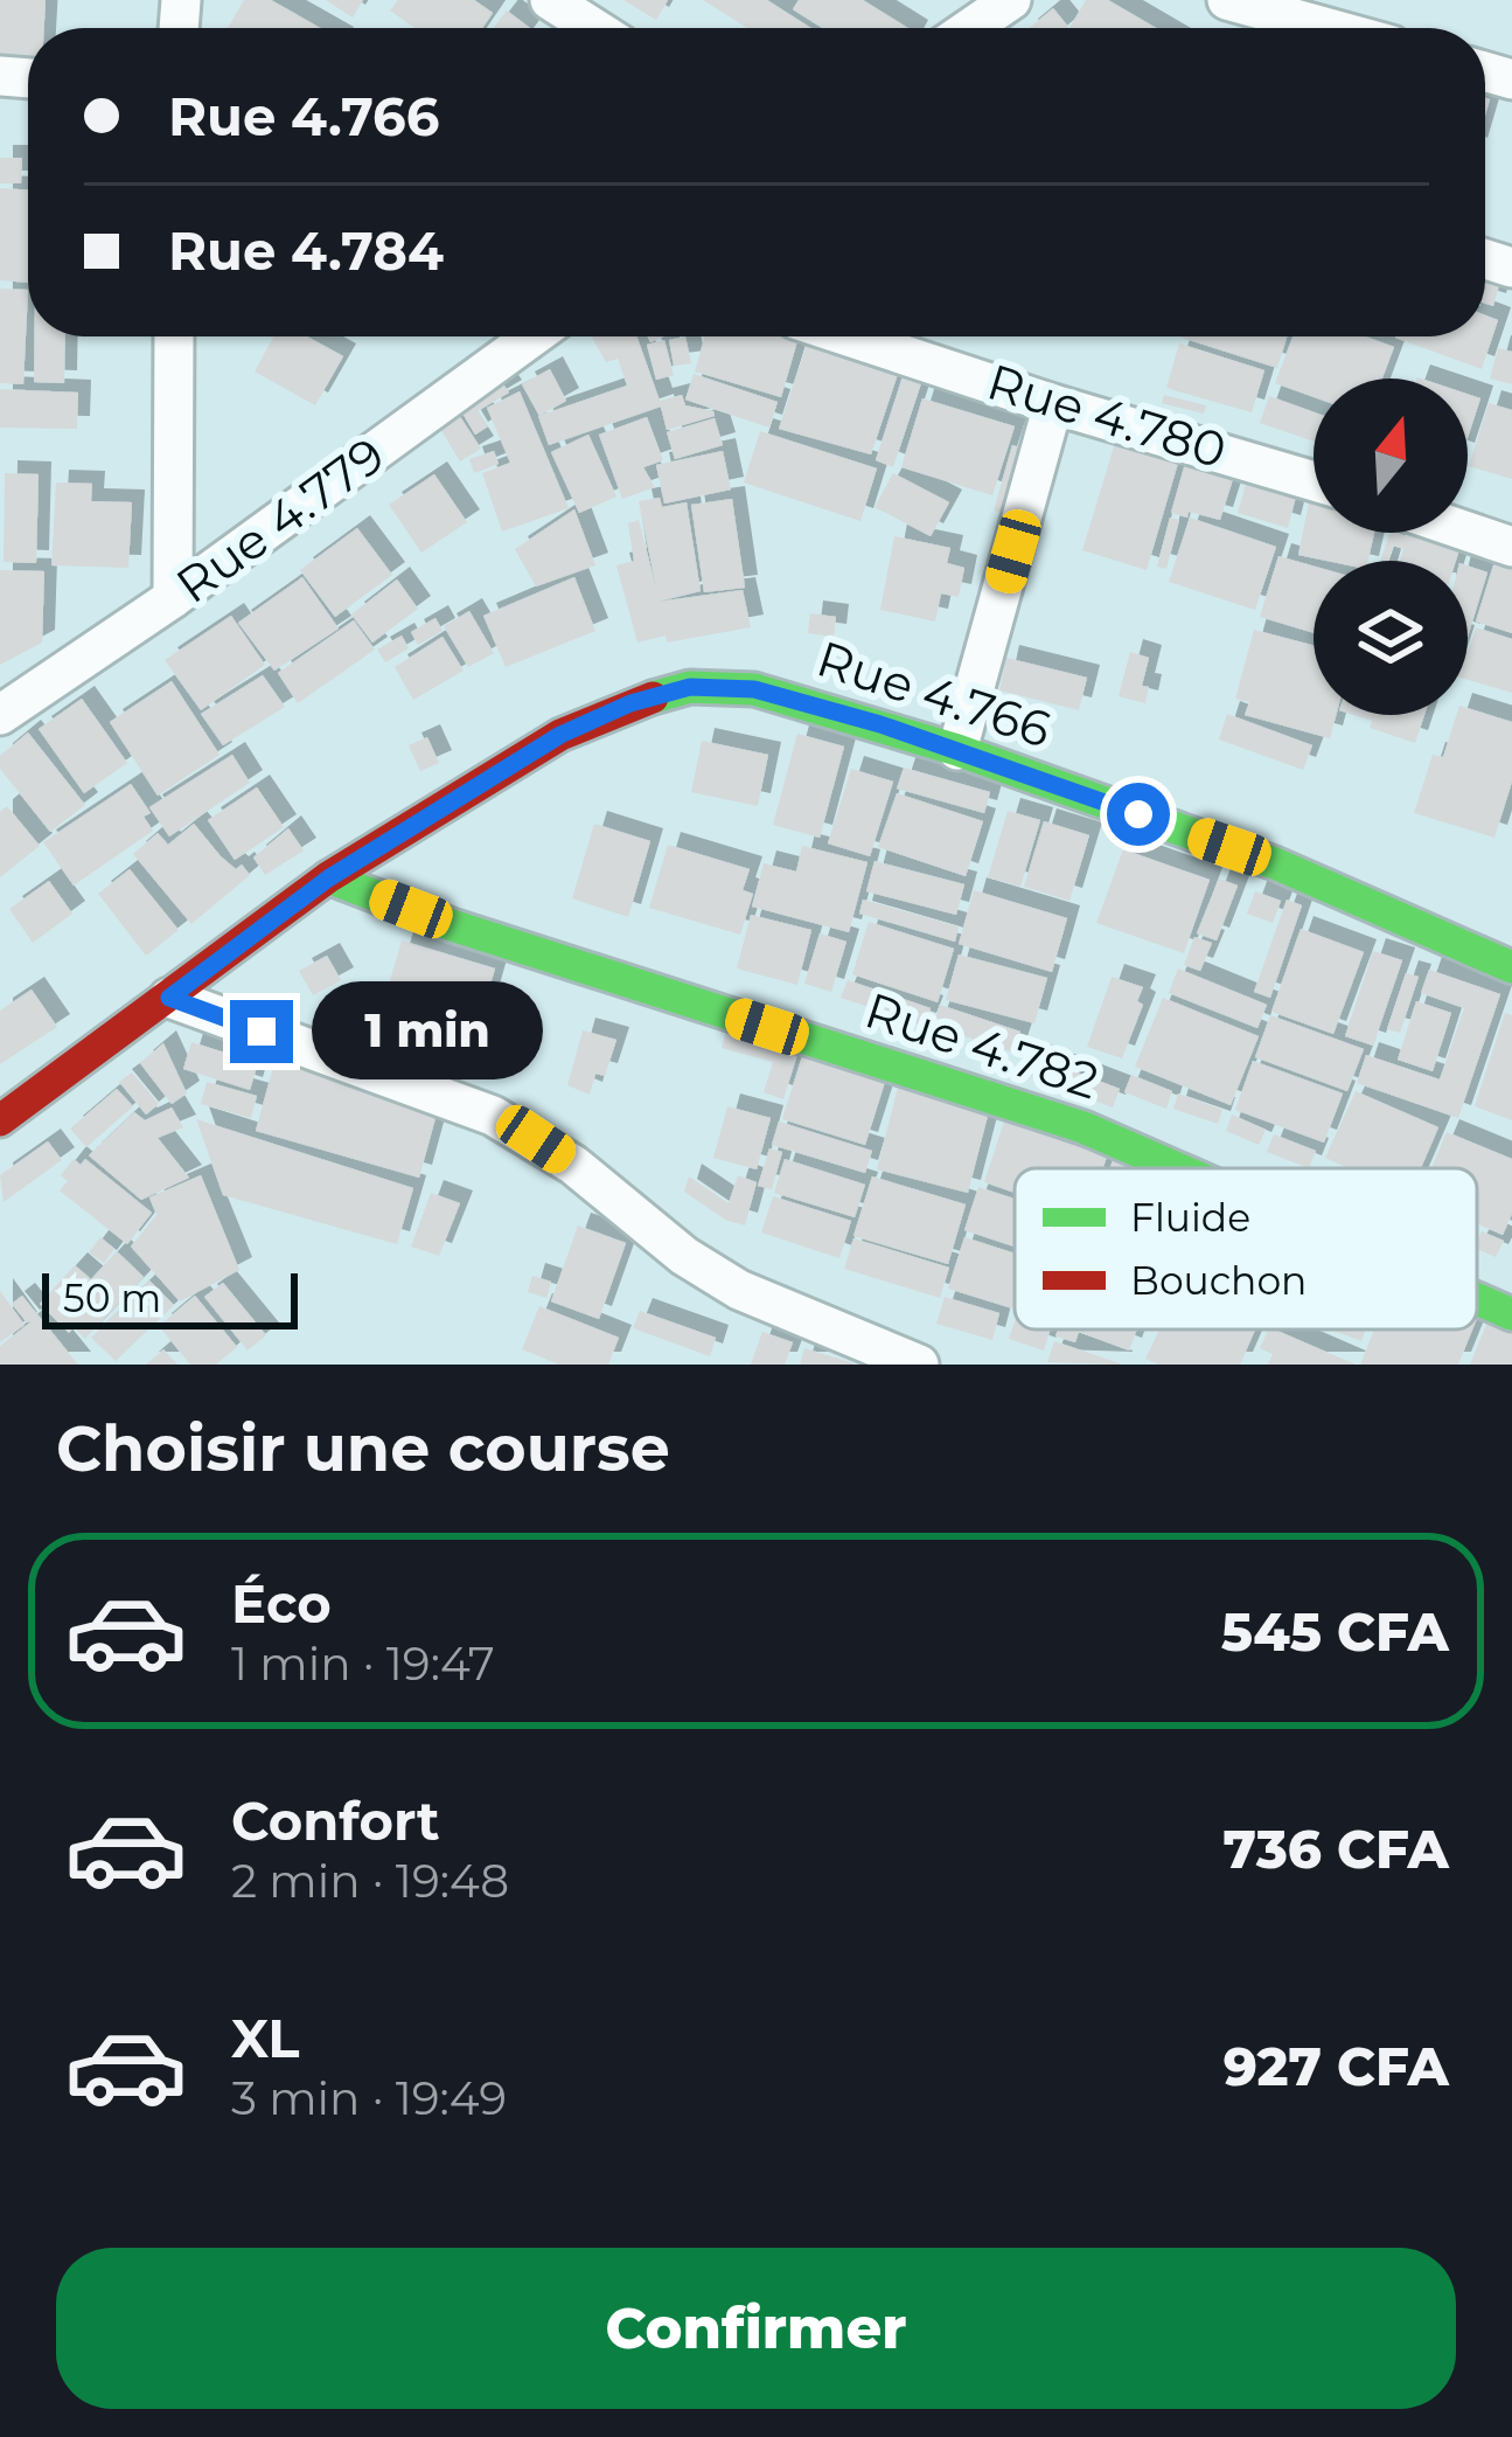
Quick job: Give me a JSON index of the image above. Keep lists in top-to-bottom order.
{
  "streets": {
    "street": [
      "Rue 4.780",
      "Rue 4.779",
      "Rue 4.766",
      "Rue 4.782"
    ]
  },
  "crossings": [
    ["Rue 4.766", "Rue 4.782"]
  ],
  "legend": ["Fluide", "Bouchon"],
  "scale_bar": "50 m",
  "north": "top",
  "page": {
    "banner": ["Rue 4.766", "Rue 4.784"],
    "bubble": "1 min",
    "scale": "50 m",
    "heading": "Choisir une course",
    "list": [
      {
        "name": "Éco",
        "note": "1 min · 19:47",
        "value": "545 CFA"
      },
      {
        "name": "Confort",
        "note": "2 min · 19:48",
        "value": "736 CFA"
      },
      {
        "name": "XL",
        "note": "3 min · 19:49",
        "value": "927 CFA"
      }
    ],
    "buttons": "Confirmer"
  }
}
